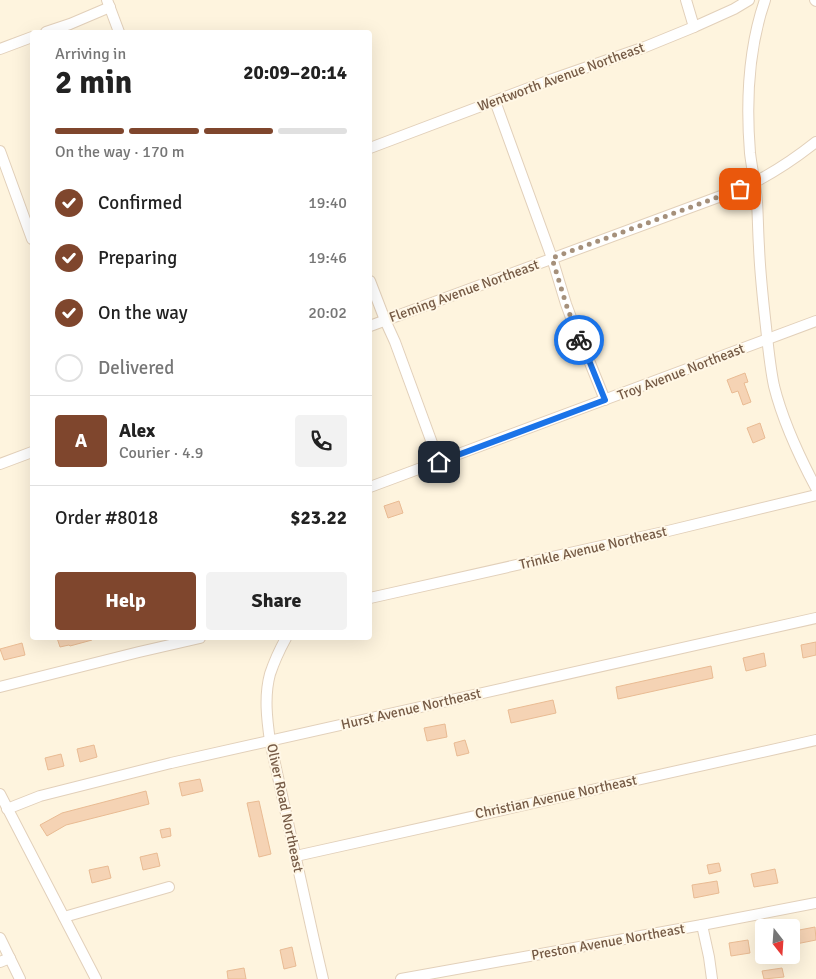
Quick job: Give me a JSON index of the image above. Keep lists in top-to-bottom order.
{
  "streets": {
    "street": [
      "Wentworth Avenue Northeast",
      "Fleming Avenue Northeast",
      "Troy Avenue Northeast",
      "Trinkle Avenue Northeast",
      "Hurst Avenue Northeast",
      "Christian Avenue Northeast",
      "Oliver Road Northeast",
      "Preston Avenue Northeast"
    ]
  },
  "crossings": [
    ["Hurst Avenue Northeast", "Oliver Road Northeast"],
    ["Christian Avenue Northeast", "Oliver Road Northeast"]
  ],
  "north": "bottom",
  "page": {
    "heading": ["2 min", "Arriving in", "20:09–20:14"],
    "panel": [
      "Alex",
      "Courier · 4.9",
      "Order #8018",
      "$23.22"
    ],
    "bar": "On the way · 170 m",
    "list": [
      ["Confirmed", "19:40"],
      ["Preparing", "19:46"],
      ["On the way", "20:02"],
      "Delivered"
    ],
    "round": "A",
    "buttons": ["Help", "Share"]
  }
}
